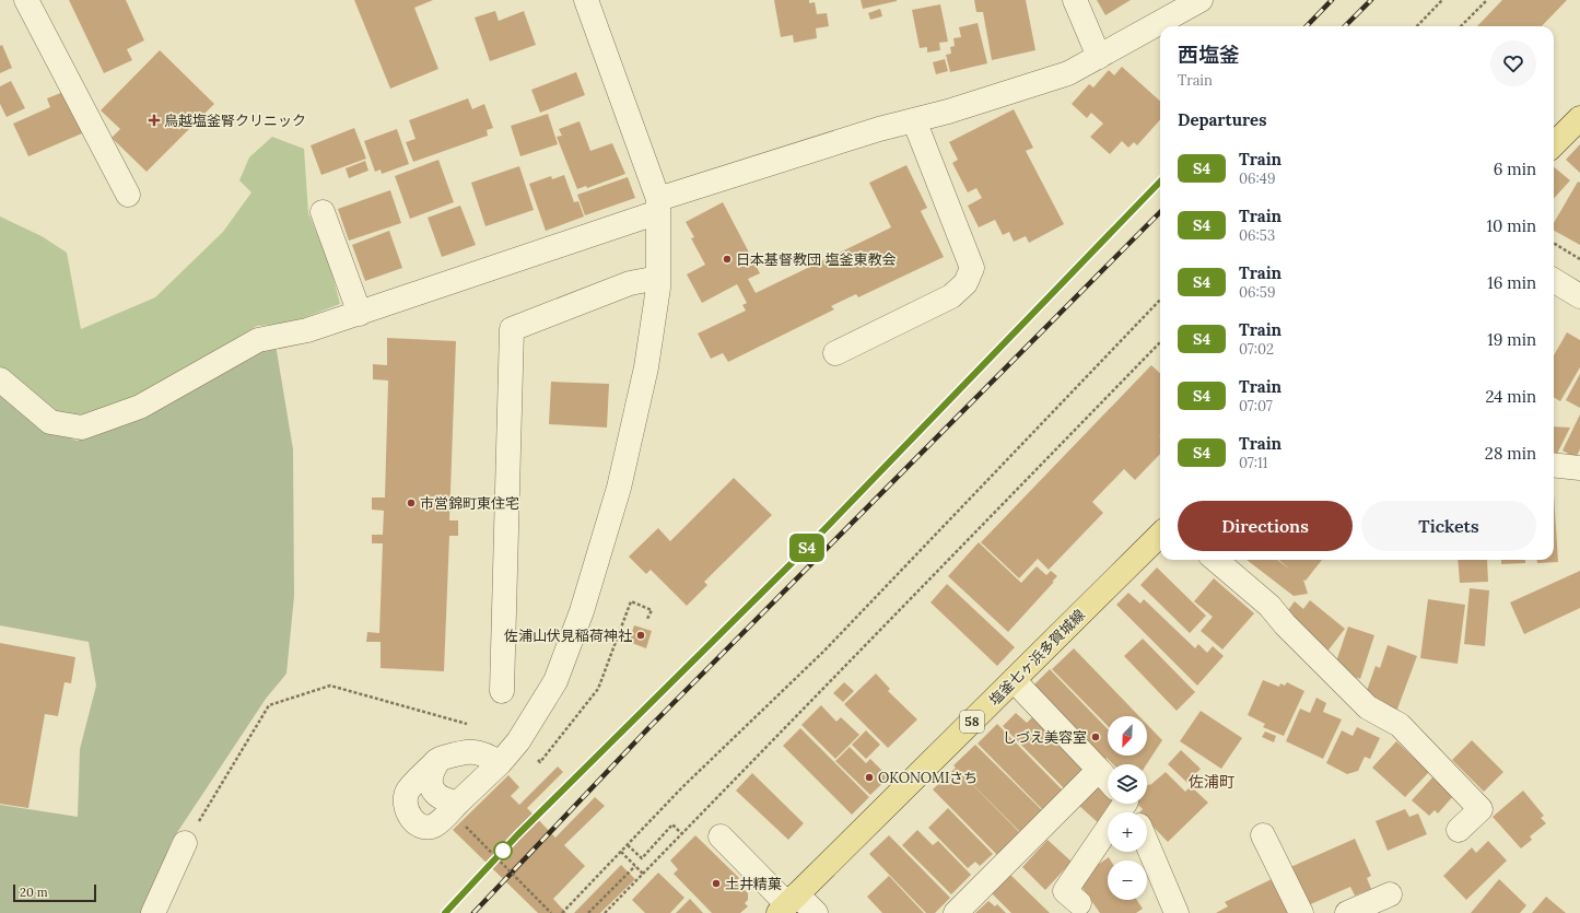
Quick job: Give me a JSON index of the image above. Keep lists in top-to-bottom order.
{
  "streets": {
    "main road": ["塩釜七ヶ浜多賀城線", "58"]
  },
  "districts": ["佐浦町"],
  "places": {
    "health": ["鳥越塩釜腎クリニック"],
    "other": [
      "日本基督教団 塩釜東教会",
      "市営錦町東住宅",
      "佐浦山伏見稲荷神社",
      "しづえ美容室",
      "OKONOMIさち",
      "土井精菓"
    ]
  },
  "scale_bar": "20 m",
  "north": "bottom left",
  "page": {
    "on_map": "S4",
    "heading": [
      ["西塩釜", "Train"],
      "Departures"
    ],
    "list": [
      {
        "mark": "S4",
        "name": "Train",
        "note": "06:49",
        "value": "6 min"
      },
      {
        "mark": "S4",
        "name": "Train",
        "note": "06:53",
        "value": "10 min"
      },
      {
        "mark": "S4",
        "name": "Train",
        "note": "06:59",
        "value": "16 min"
      },
      {
        "mark": "S4",
        "name": "Train",
        "note": "07:02",
        "value": "19 min"
      },
      {
        "mark": "S4",
        "name": "Train",
        "note": "07:07",
        "value": "24 min"
      },
      {
        "mark": "S4",
        "name": "Train",
        "note": "07:11",
        "value": "28 min"
      }
    ],
    "buttons": ["Directions", "Tickets"],
    "map_buttons": ["+", "−"],
    "scale": "20 m"
  }
}
